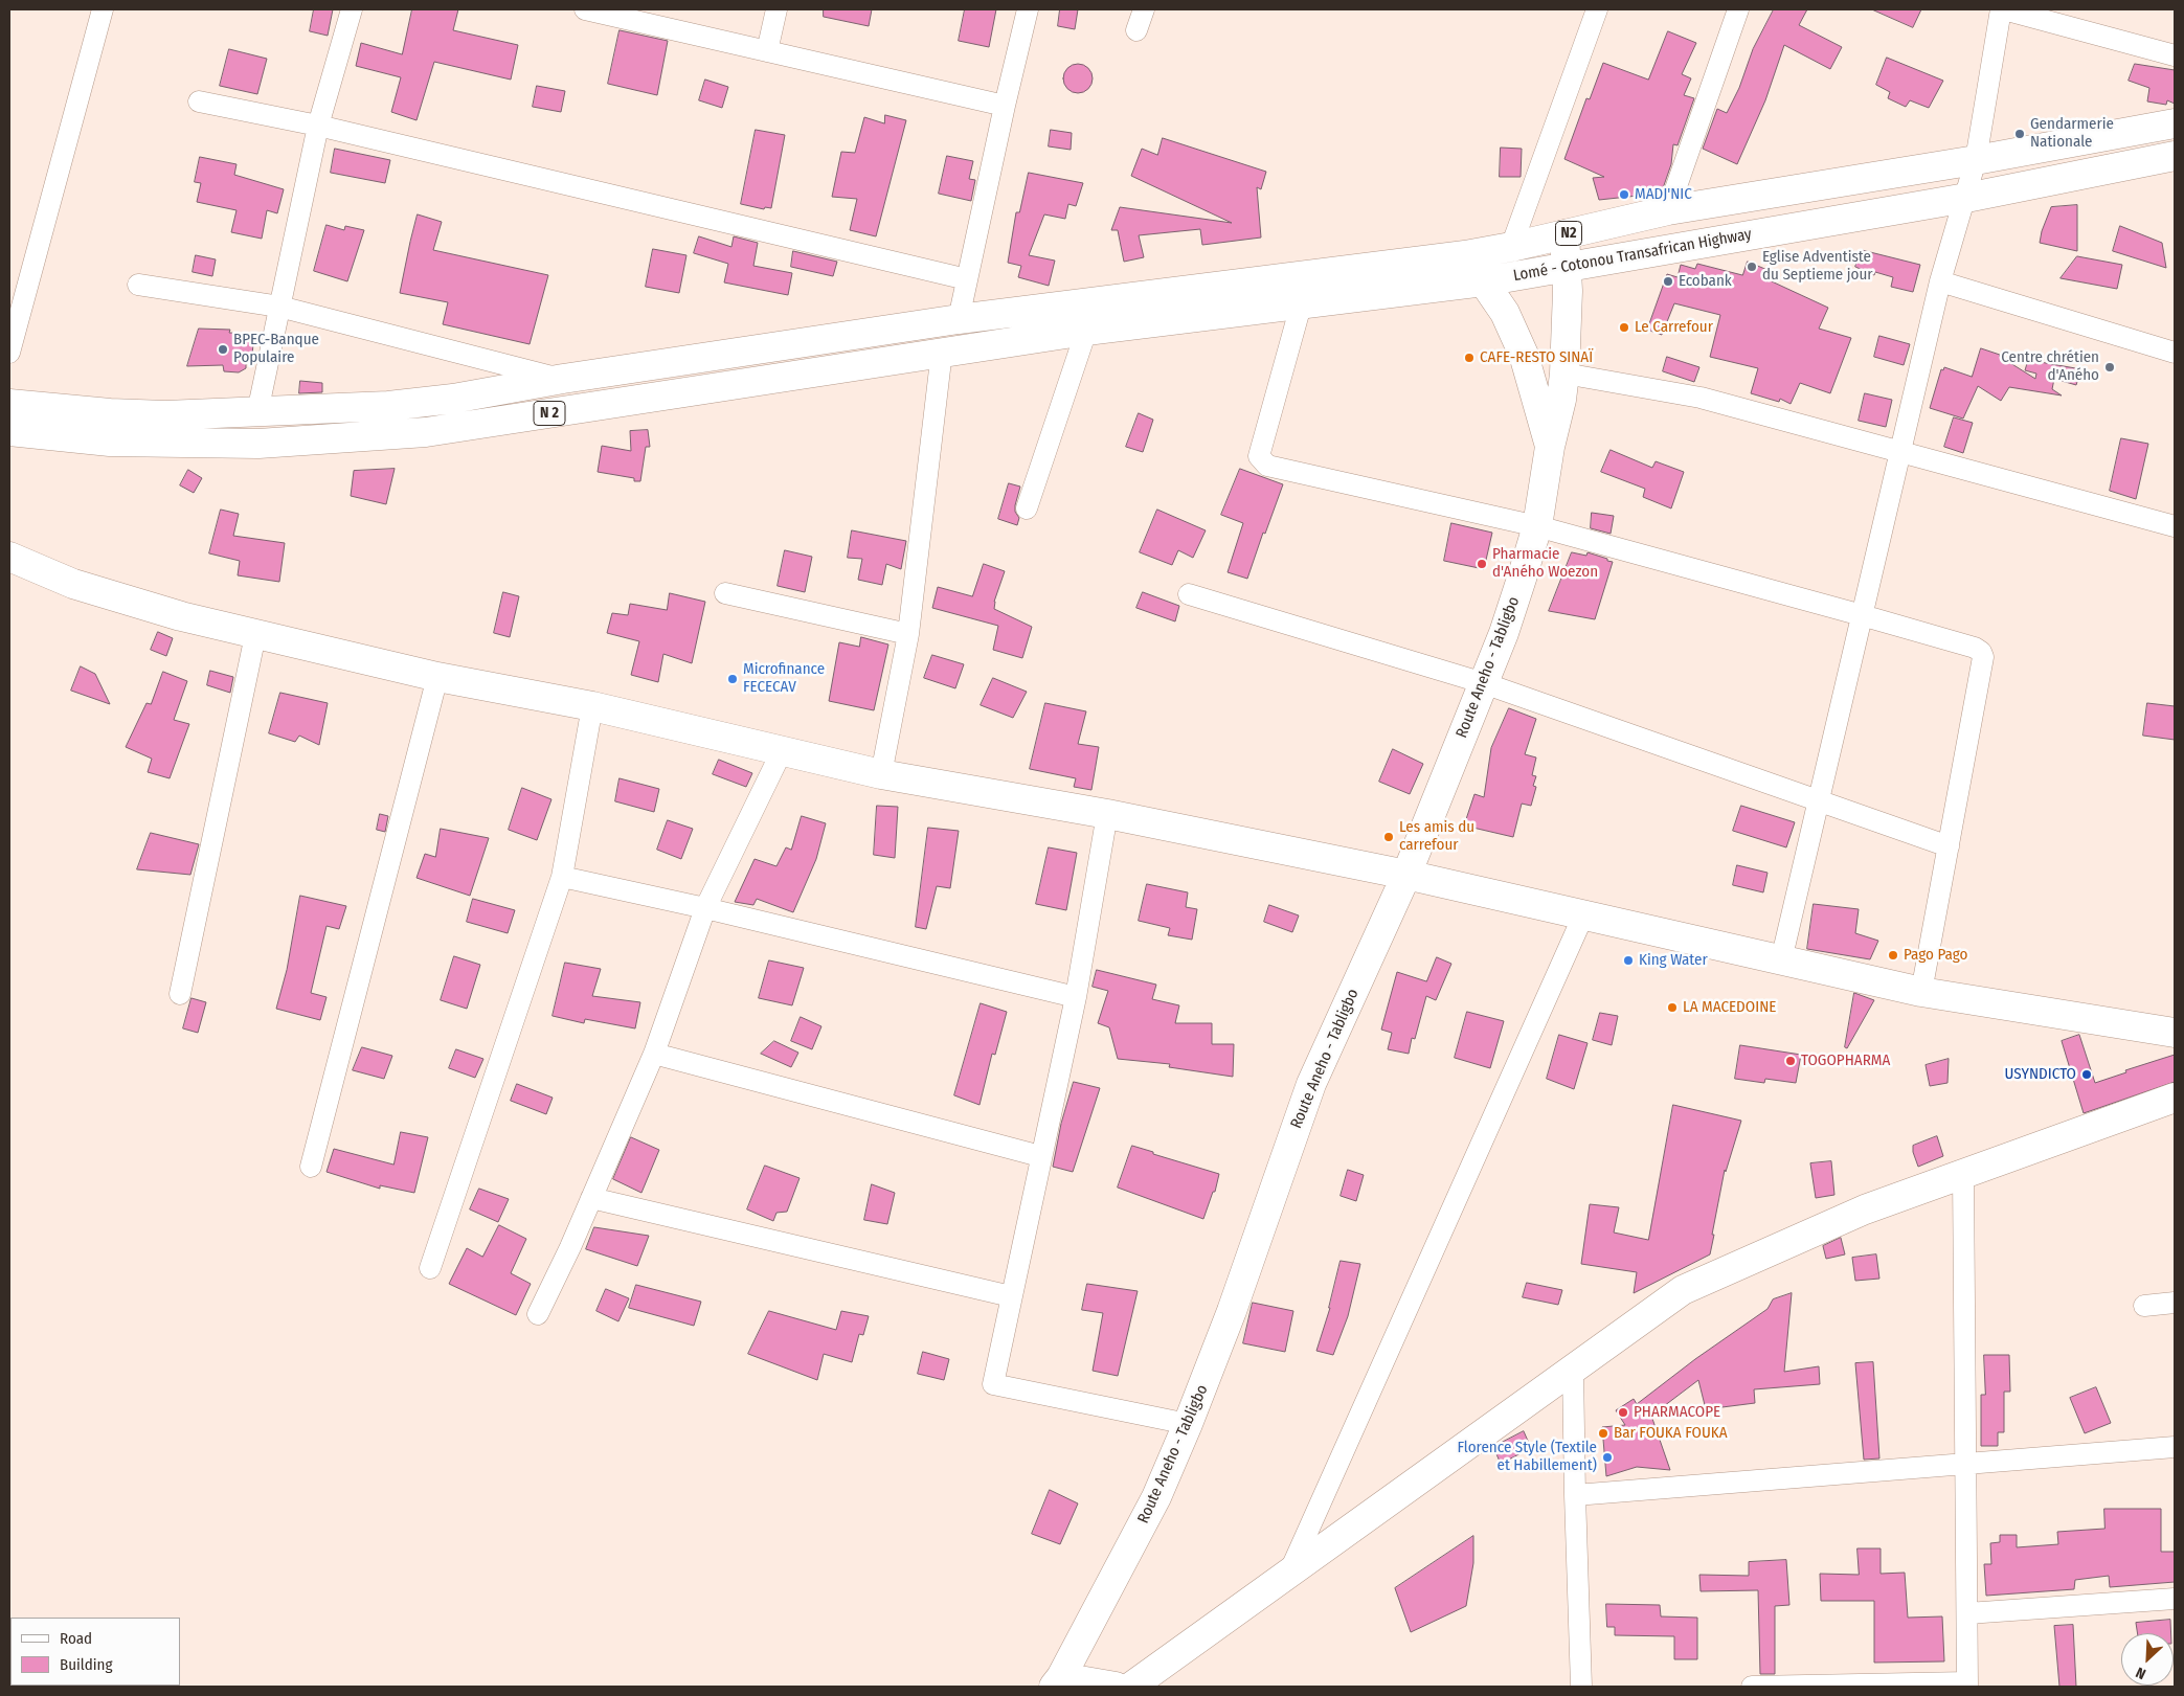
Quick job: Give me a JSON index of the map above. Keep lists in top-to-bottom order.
{
  "streets": {
    "main road": [
      "N2",
      "Lomé - Cotonou Transafrican Highway",
      "N 2",
      "Route Aneho - Tabligbo"
    ]
  },
  "crossings": [
    ["N2", "N 2"],
    ["N2", "Route Aneho - Tabligbo"],
    ["Lomé - Cotonou Transafrican Highway", "N 2"],
    ["Lomé - Cotonou Transafrican Highway", "Route Aneho - Tabligbo"]
  ],
  "places": [
    "Gendarmerie Nationale",
    "MADJ'NIC",
    "Eglise Adventiste du Septieme jour",
    "Ecobank",
    "Le Carrefour",
    "BPEC-Banque Populaire",
    "CAFE-RESTO SINAÏ",
    "Centre chrétien d'Aného",
    "Pharmacie d'Aného Woezon",
    "Microfinance FECECAV",
    "Les amis du carrefour",
    "Pago Pago",
    "King Water",
    "LA MACEDOINE",
    "TOGOPHARMA",
    "USYNDICTO",
    "PHARMACOPE",
    "Bar FOUKA FOUKA",
    "Florence Style (Textile et Habillement)"
  ],
  "legend": ["Road", "Building"],
  "north": "bottom left"
}
